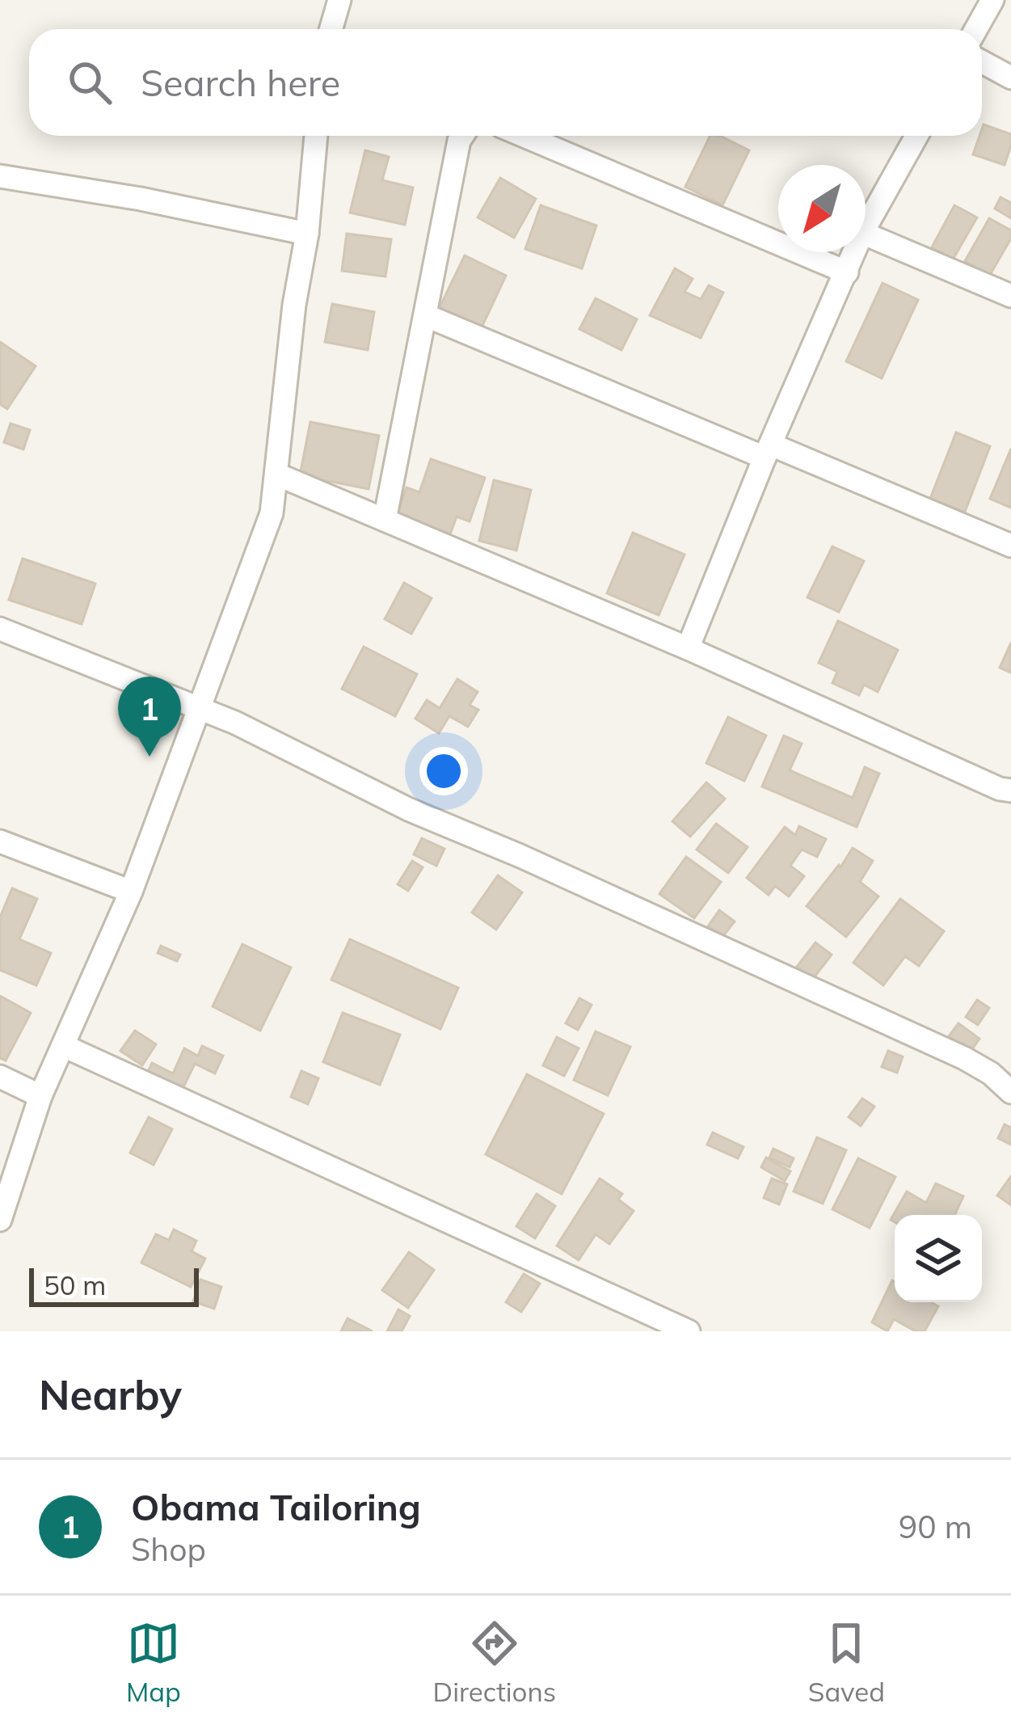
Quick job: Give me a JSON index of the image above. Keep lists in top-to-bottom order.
{
  "scale_bar": "50 m",
  "north": "bottom left",
  "page": {
    "search": "Search here",
    "pins": "1",
    "scale": "50 m",
    "heading": "Nearby",
    "list": [
      {
        "mark": "1",
        "name": "Obama Tailoring",
        "note": "Shop",
        "value": "90 m"
      }
    ],
    "nav": ["Map", "Directions", "Saved"]
  }
}
